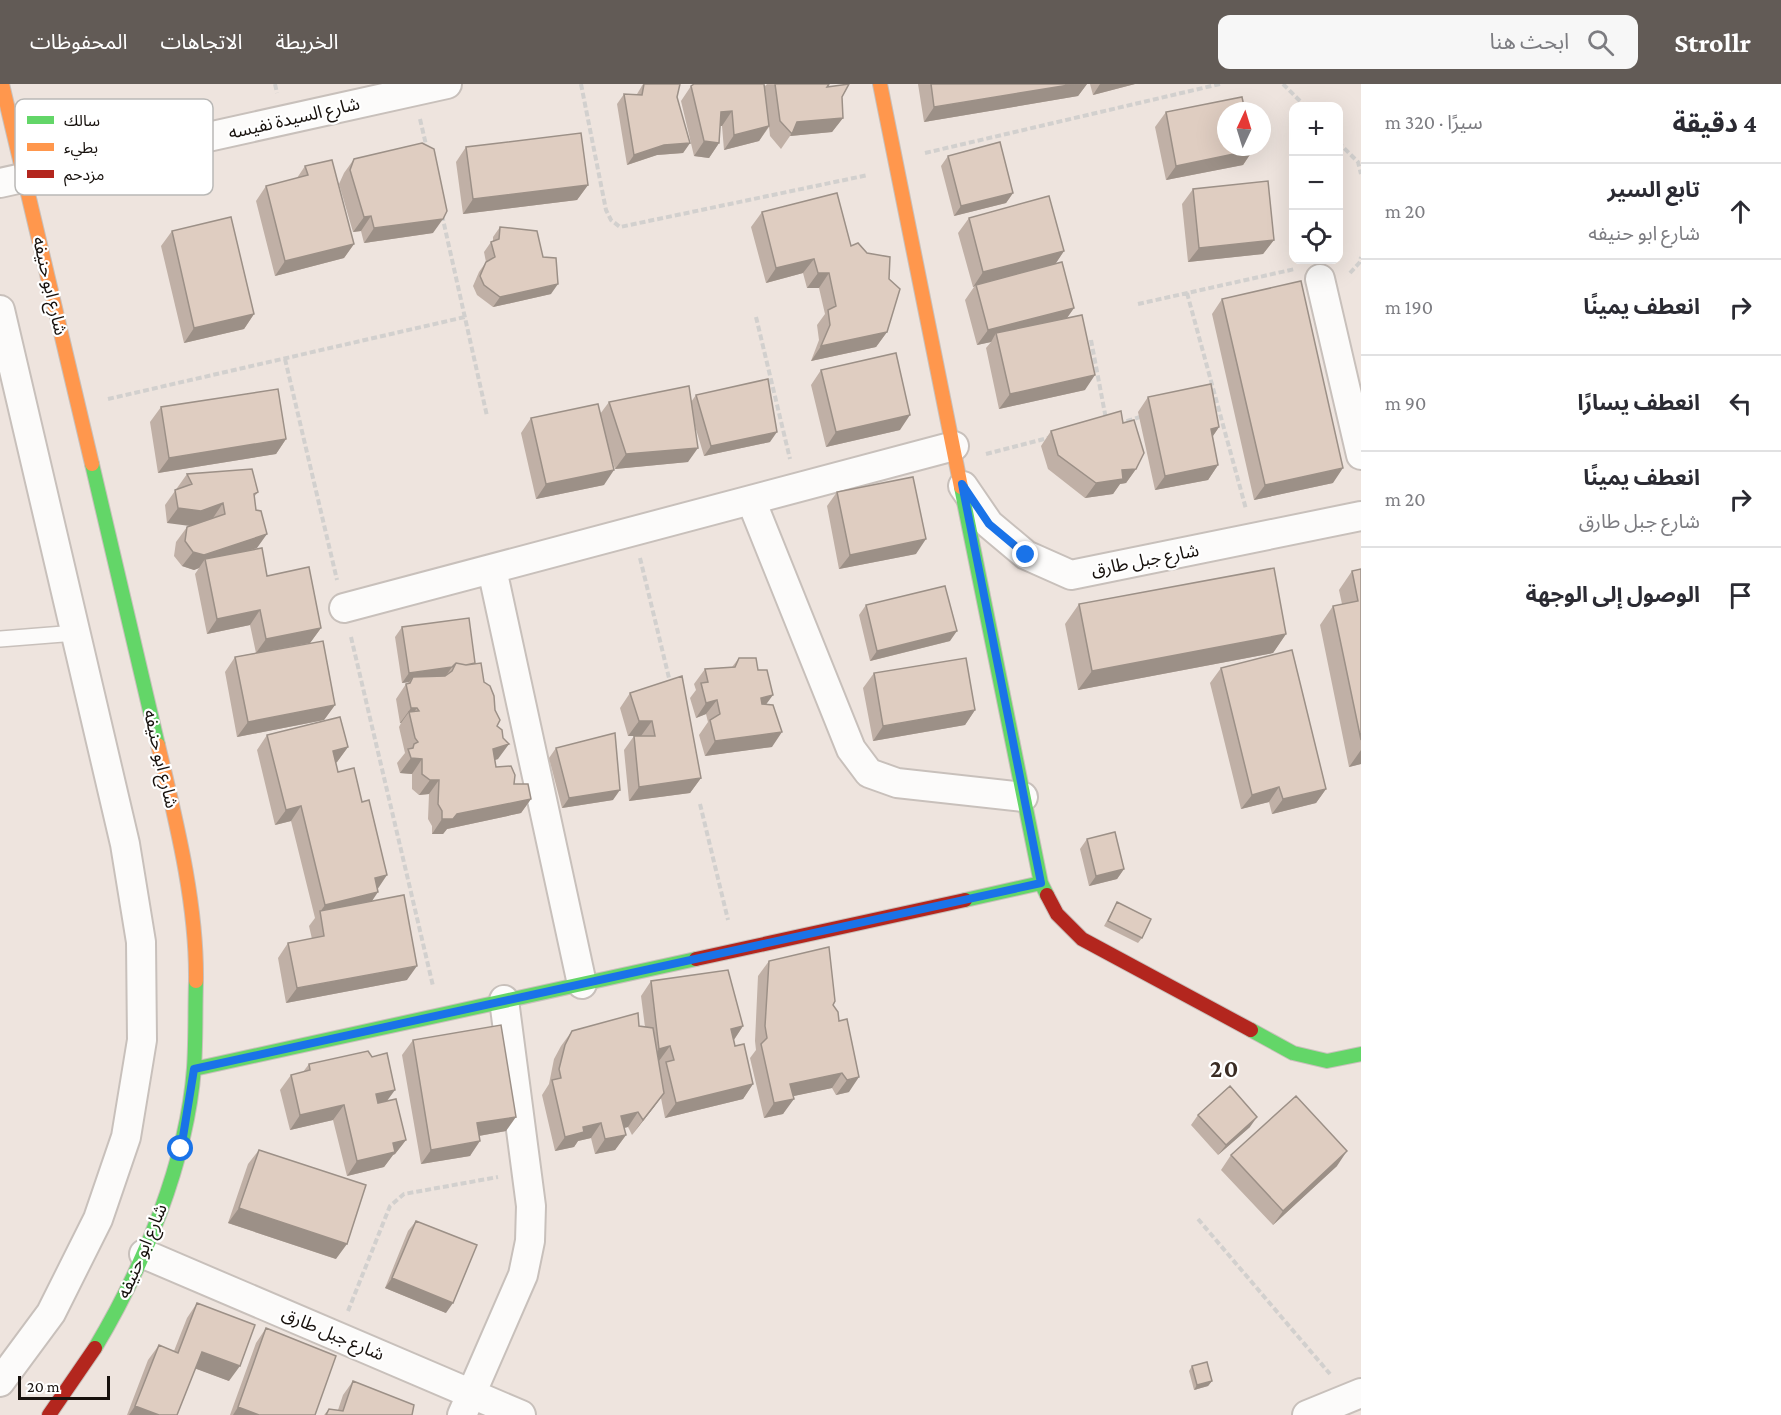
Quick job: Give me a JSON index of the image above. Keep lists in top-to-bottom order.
{
  "streets": {
    "street": ["شارع السيدة نفيسه", "شارع ابو حنيفه", "شارع جبل طارق"]
  },
  "crossings": [
    ["شارع ابو حنيفه", "شارع جبل طارق"]
  ],
  "districts": ["20"],
  "legend": ["سالك", "بطيء", "مزدحم"],
  "scale_bar": "20 m",
  "north": "top",
  "page": {
    "header": "Strollr",
    "search": "ابحث هنا",
    "nav": ["الخريطة", "الاتجاهات", "المحفوظات"],
    "heading": ["4 دقيقة", "سيرًا · 320 m"],
    "map_buttons": ["+", "−"],
    "list": [
      ["تابع السير", "شارع ابو حنيفه", "20 m"],
      ["انعطف يمينًا", "190 m"],
      ["انعطف يسارًا", "90 m"],
      ["انعطف يمينًا", "شارع جبل طارق", "20 m"],
      "الوصول إلى الوجهة"
    ],
    "scale": "20 m"
  }
}
